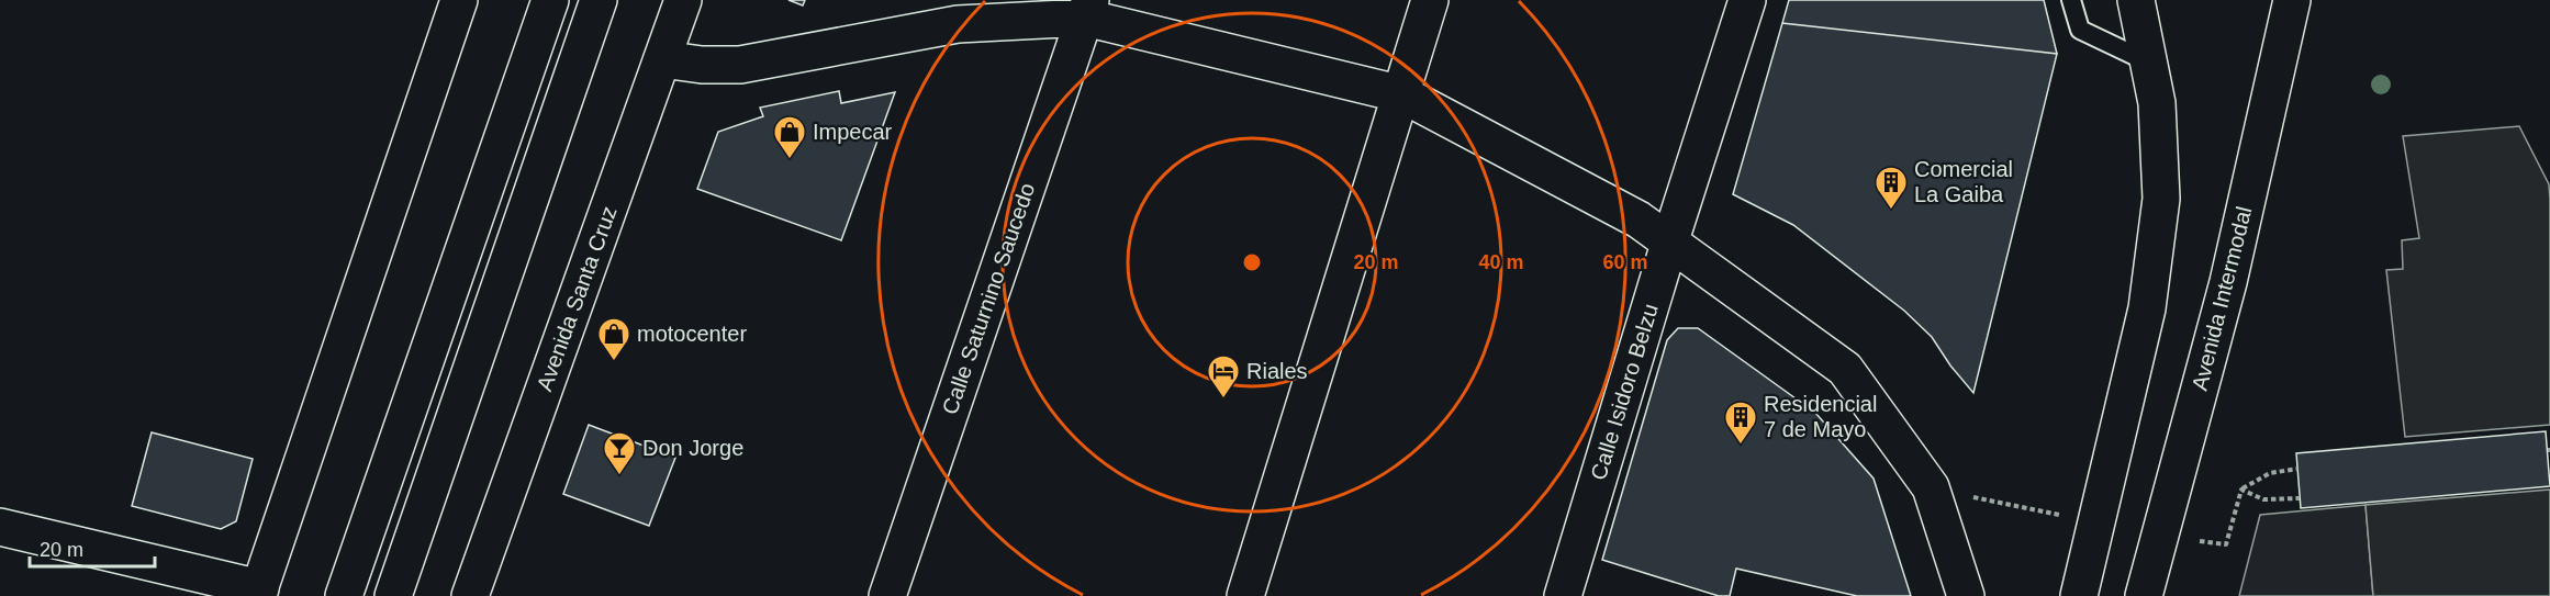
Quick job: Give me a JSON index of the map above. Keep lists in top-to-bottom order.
{
  "streets": {
    "main road": [
      "Avenida Santa Cruz",
      "Calle Saturnino Saucedo",
      "Avenida Intermodal",
      "Calle Isidoro Belzu"
    ]
  },
  "places": {
    "shop": ["Impecar", "motocenter"],
    "building": ["Comercial La Gaiba", "Residencial 7 de Mayo"],
    "hotel": ["Riales"],
    "bar": ["Don Jorge"]
  },
  "scale_bar": "20 m",
  "rings": ["20 m", "40 m", "60 m"]
}
